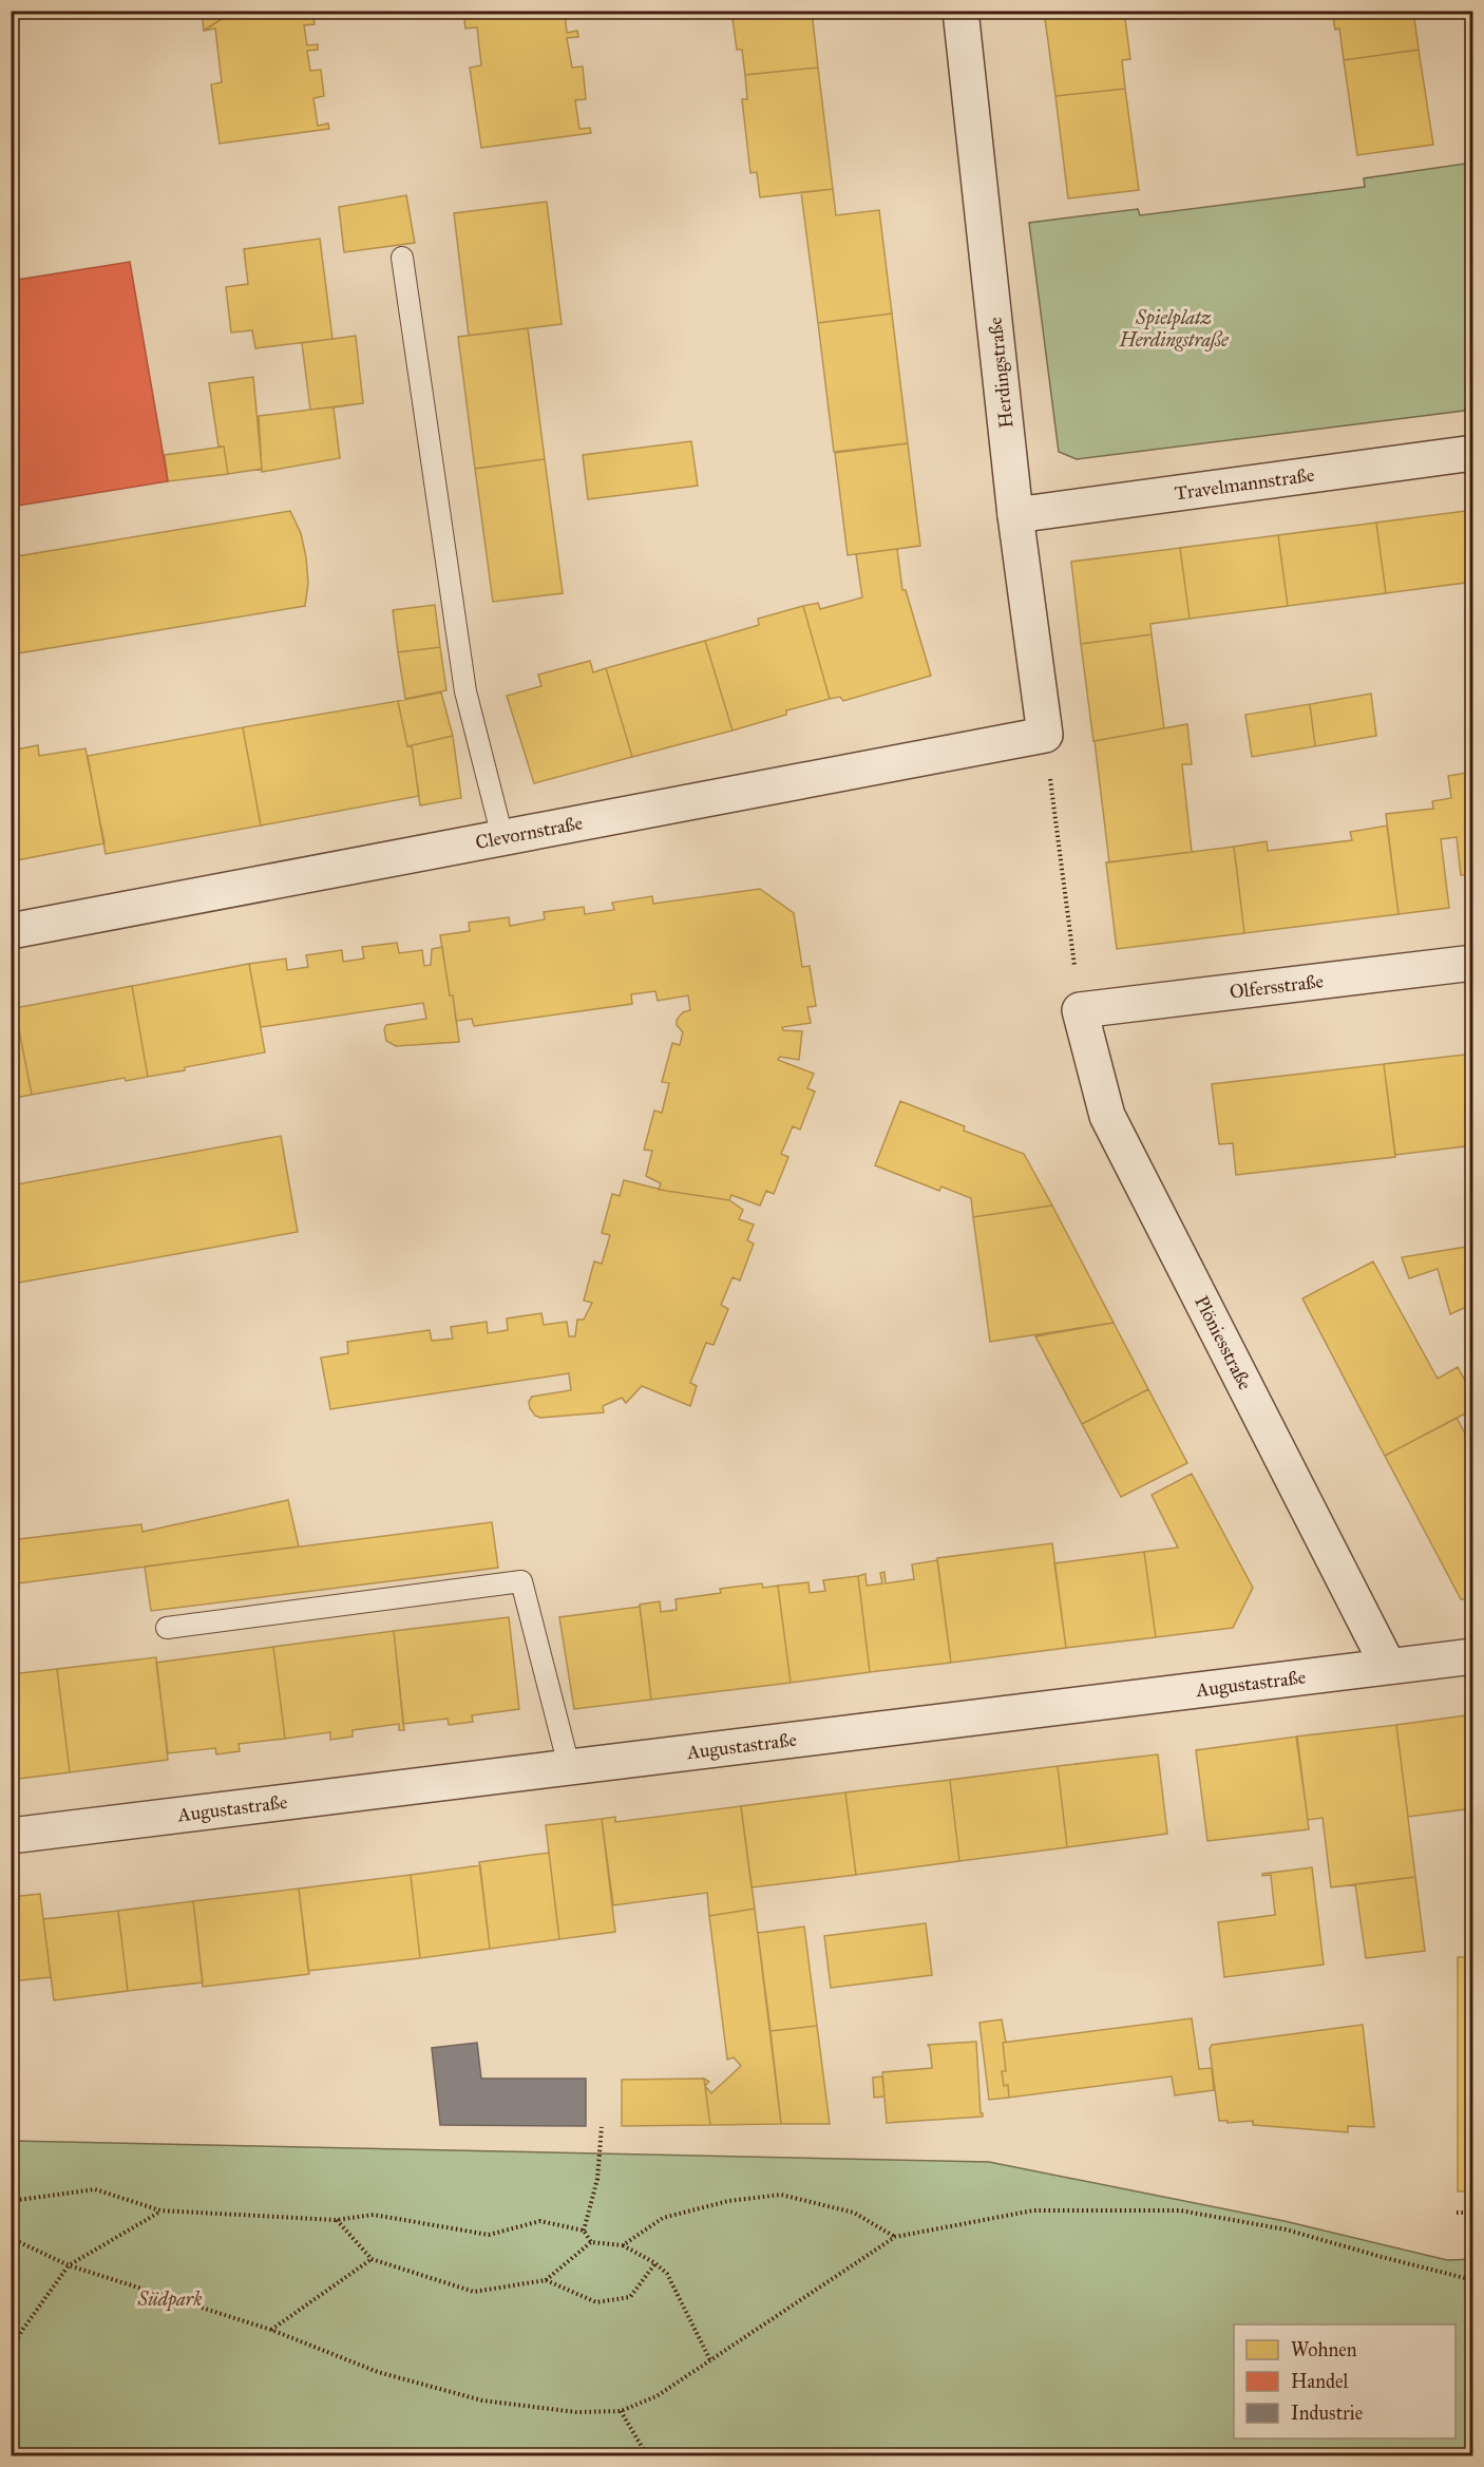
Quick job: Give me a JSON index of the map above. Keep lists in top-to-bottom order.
{
  "streets": {
    "street": [
      "Herdingstraße",
      "Travelmannstraße",
      "Clevornstraße",
      "Olfersstraße",
      "Plöniesstraße",
      "Augustastraße"
    ]
  },
  "crossings": [
    ["Herdingstraße", "Travelmannstraße"],
    ["Herdingstraße", "Clevornstraße"],
    ["Olfersstraße", "Plöniesstraße"],
    ["Plöniesstraße", "Augustastraße"]
  ],
  "parks": ["Spielplatz Herdingstraße", "Südpark"],
  "legend": ["Wohnen", "Handel", "Industrie"]
}
